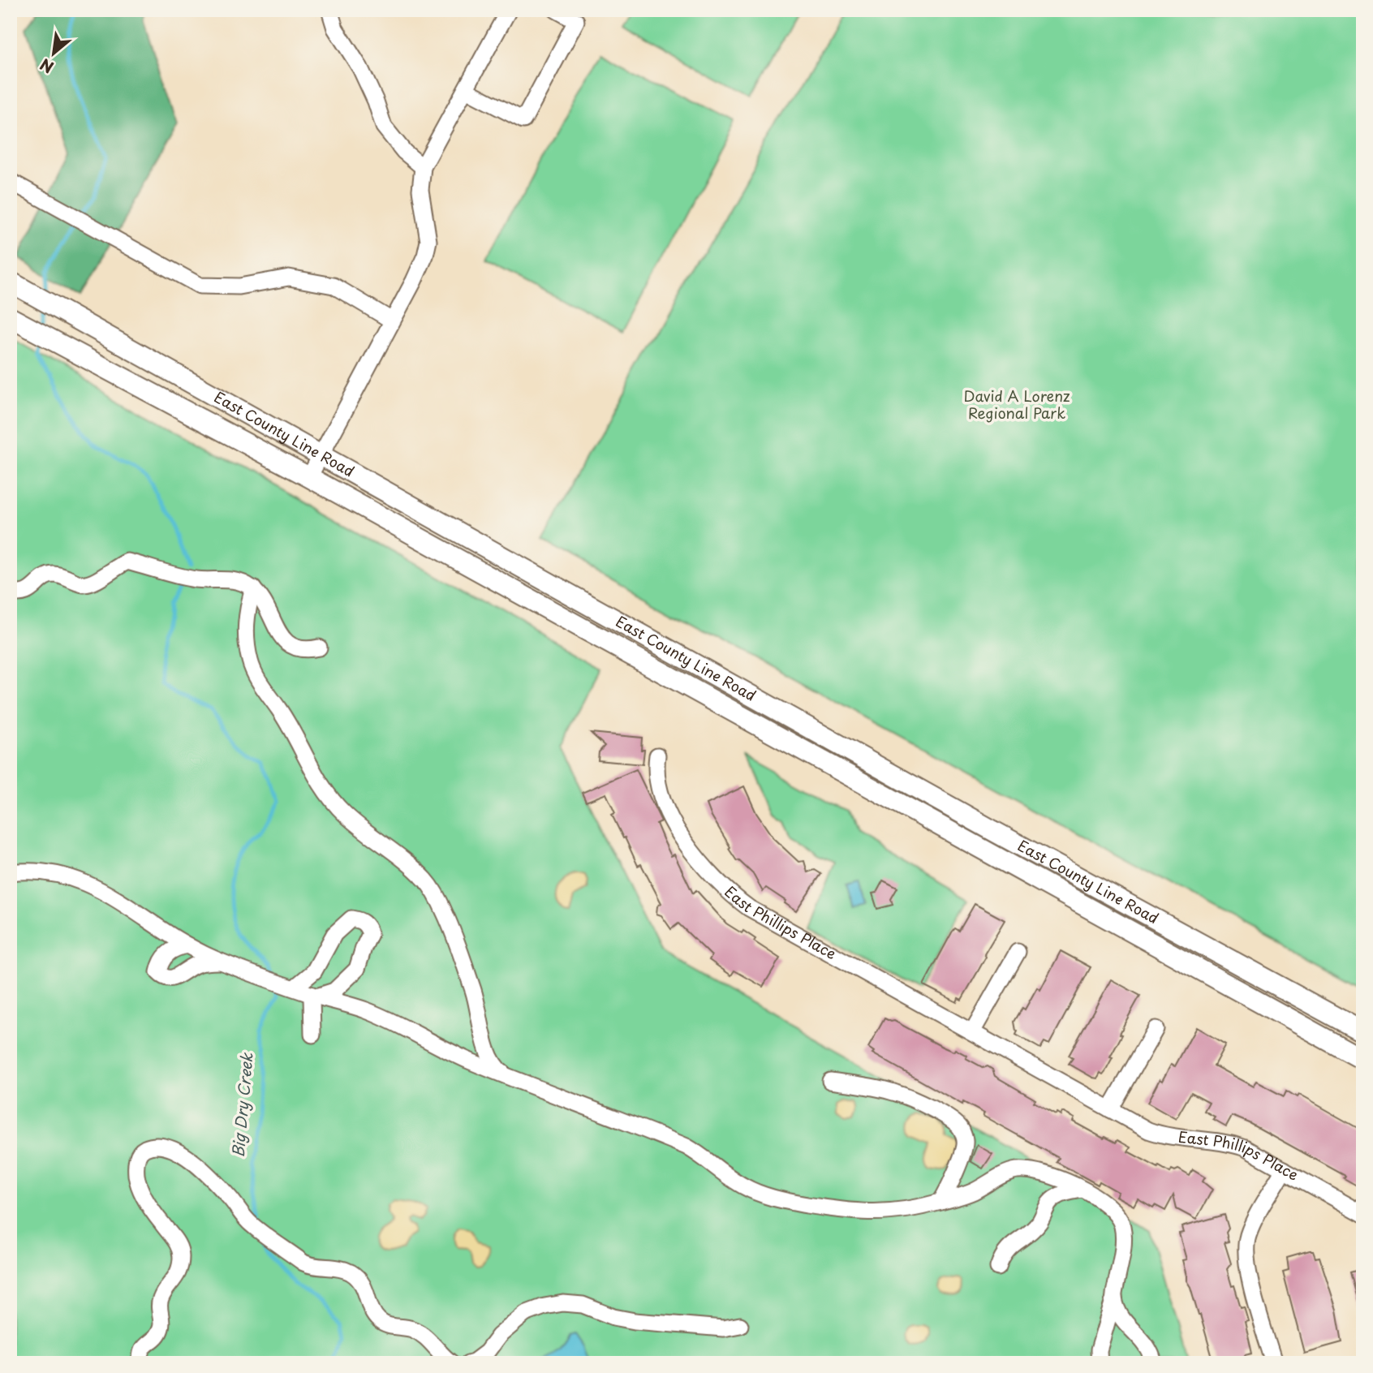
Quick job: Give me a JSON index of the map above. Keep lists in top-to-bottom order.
{
  "streets": {
    "main road": ["East County Line Road"],
    "street": ["East Phillips Place"]
  },
  "water": ["Big Dry Creek"],
  "parks": ["David A Lorenz Regional Park"],
  "north": "bottom left"
}
